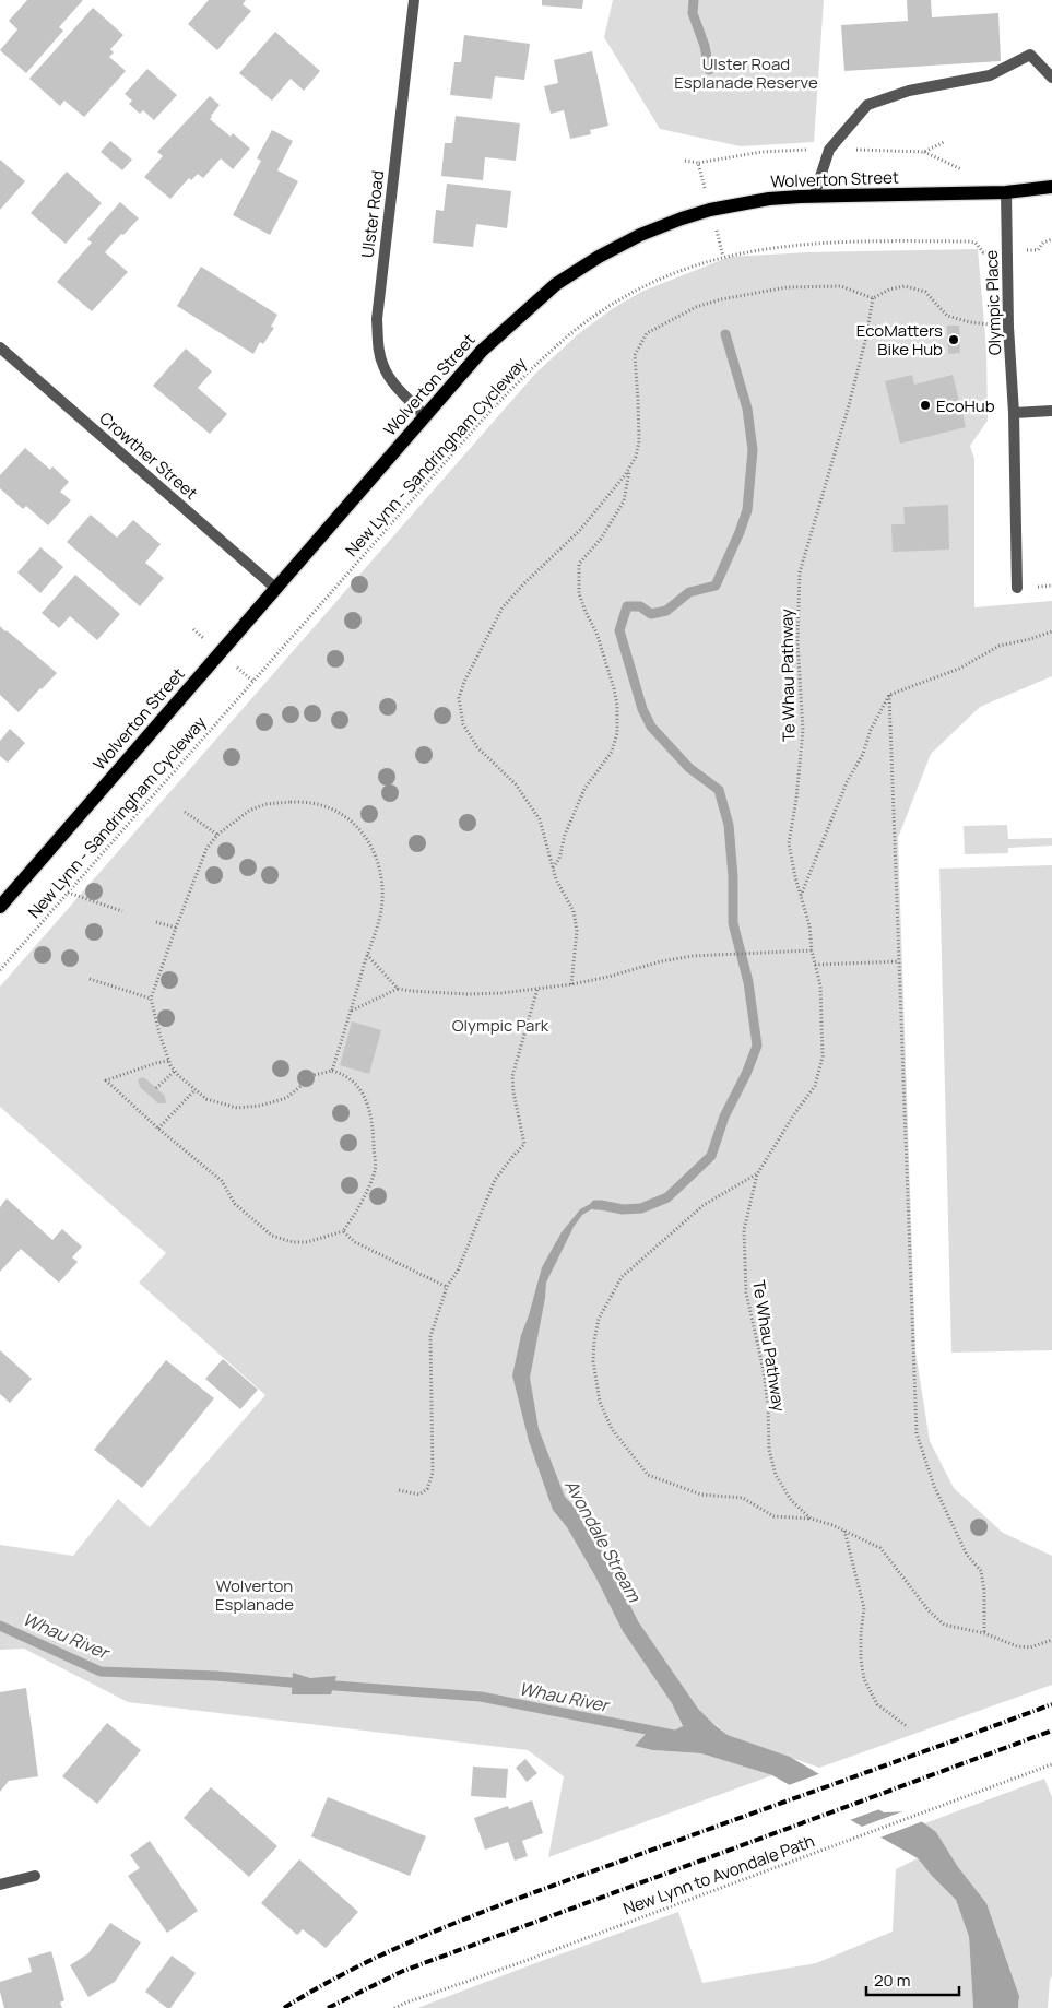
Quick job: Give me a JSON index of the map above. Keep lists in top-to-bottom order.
{
  "streets": {
    "main road": ["Wolverton Street"],
    "street": ["Ulster Road", "Olympic Place", "Crowther Street"],
    "path": ["New Lynn - Sandringham Cycleway", "Te Whau Pathway", "New Lynn to Avondale Path"]
  },
  "crossings": [
    ["Wolverton Street", "Ulster Road"],
    ["Wolverton Street", "Olympic Place"],
    ["Wolverton Street", "Crowther Street"]
  ],
  "water": ["Avondale Stream", "Whau River"],
  "parks": ["Ulster Road Esplanade Reserve", "Olympic Park", "Wolverton Esplanade"],
  "places": ["EcoMatters Bike Hub", "EcoHub"],
  "scale_bar": "20 m"
}
